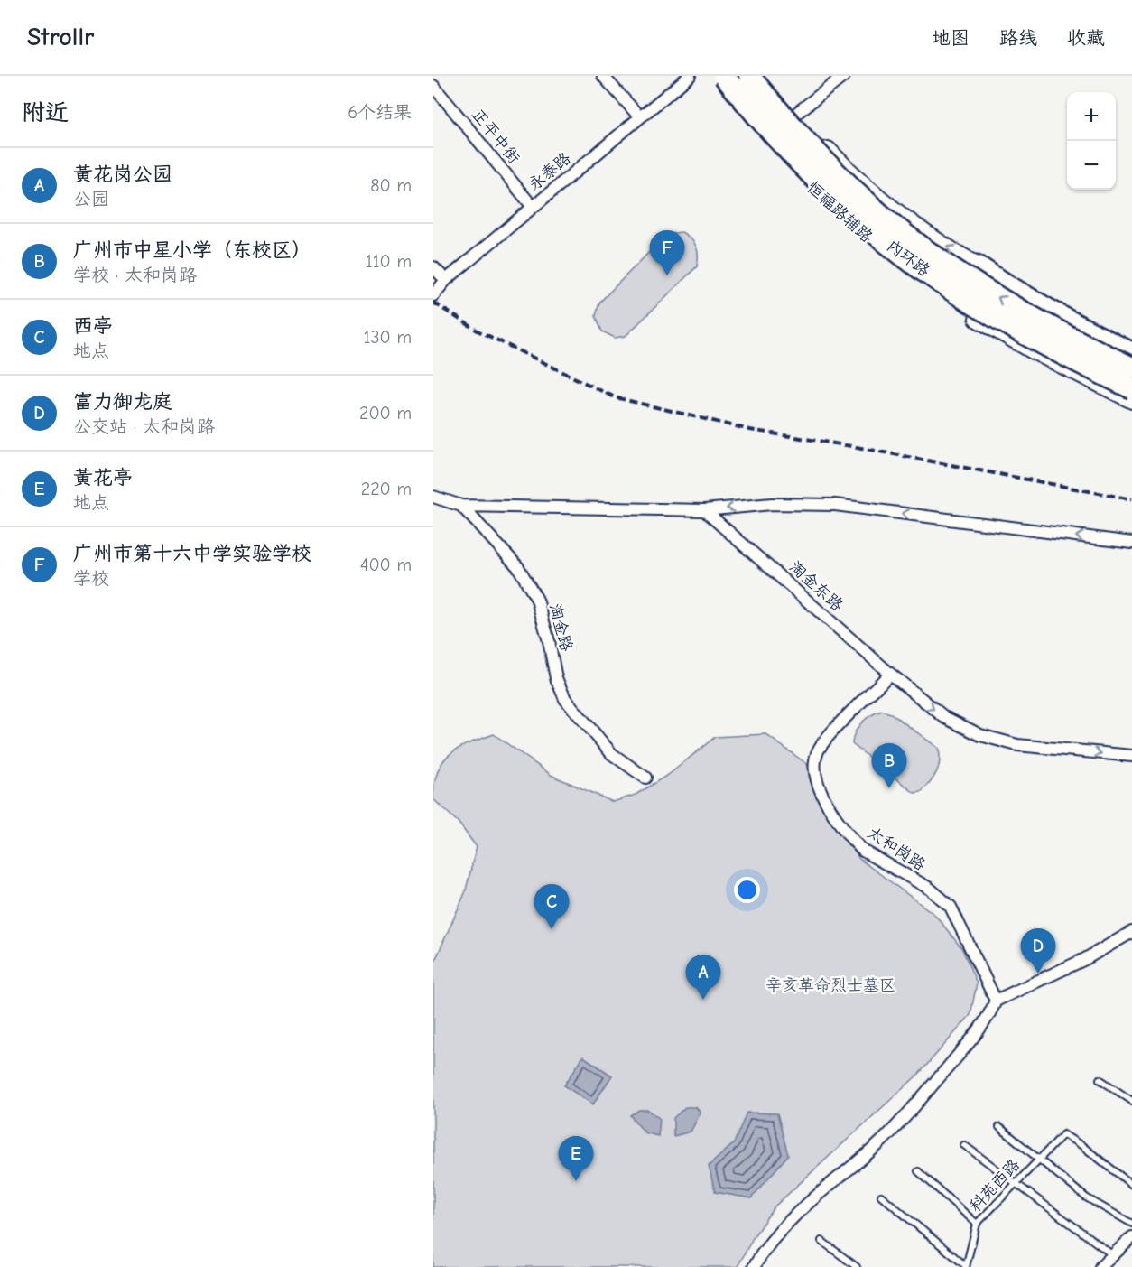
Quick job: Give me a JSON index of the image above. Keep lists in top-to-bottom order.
{
  "streets": {
    "highway": ["内环路"],
    "main road": ["恒福路辅路"],
    "street": [
      "正平中街",
      "永泰路",
      "淘金东路",
      "淘金路",
      "太和岗路"
    ],
    "lane": ["科苑西路"]
  },
  "crossings": [
    ["正平中街", "永泰路"],
    ["淘金东路", "太和岗路"]
  ],
  "one_way": ["淘金东路"],
  "parks": ["辛亥革命烈士墓区"],
  "page": {
    "header": "Strollr",
    "nav": ["地图", "路线", "收藏"],
    "heading": ["附近", "6个结果"],
    "map_buttons": ["+", "−"],
    "list": [
      {
        "mark": "A",
        "name": "黄花岗公园",
        "note": "公园",
        "value": "80 m"
      },
      {
        "mark": "B",
        "name": "广州市中星小学（东校区）",
        "note": "学校 · 太和岗路",
        "value": "110 m"
      },
      {
        "mark": "C",
        "name": "西亭",
        "note": "地点",
        "value": "130 m"
      },
      {
        "mark": "D",
        "name": "富力御龙庭",
        "note": "公交站 · 太和岗路",
        "value": "200 m"
      },
      {
        "mark": "E",
        "name": "黄花亭",
        "note": "地点",
        "value": "220 m"
      },
      {
        "mark": "F",
        "name": "广州市第十六中学实验学校",
        "note": "学校",
        "value": "400 m"
      }
    ],
    "pins": [
      "F",
      "B",
      "C",
      "D",
      "A",
      "E"
    ]
  }
}
